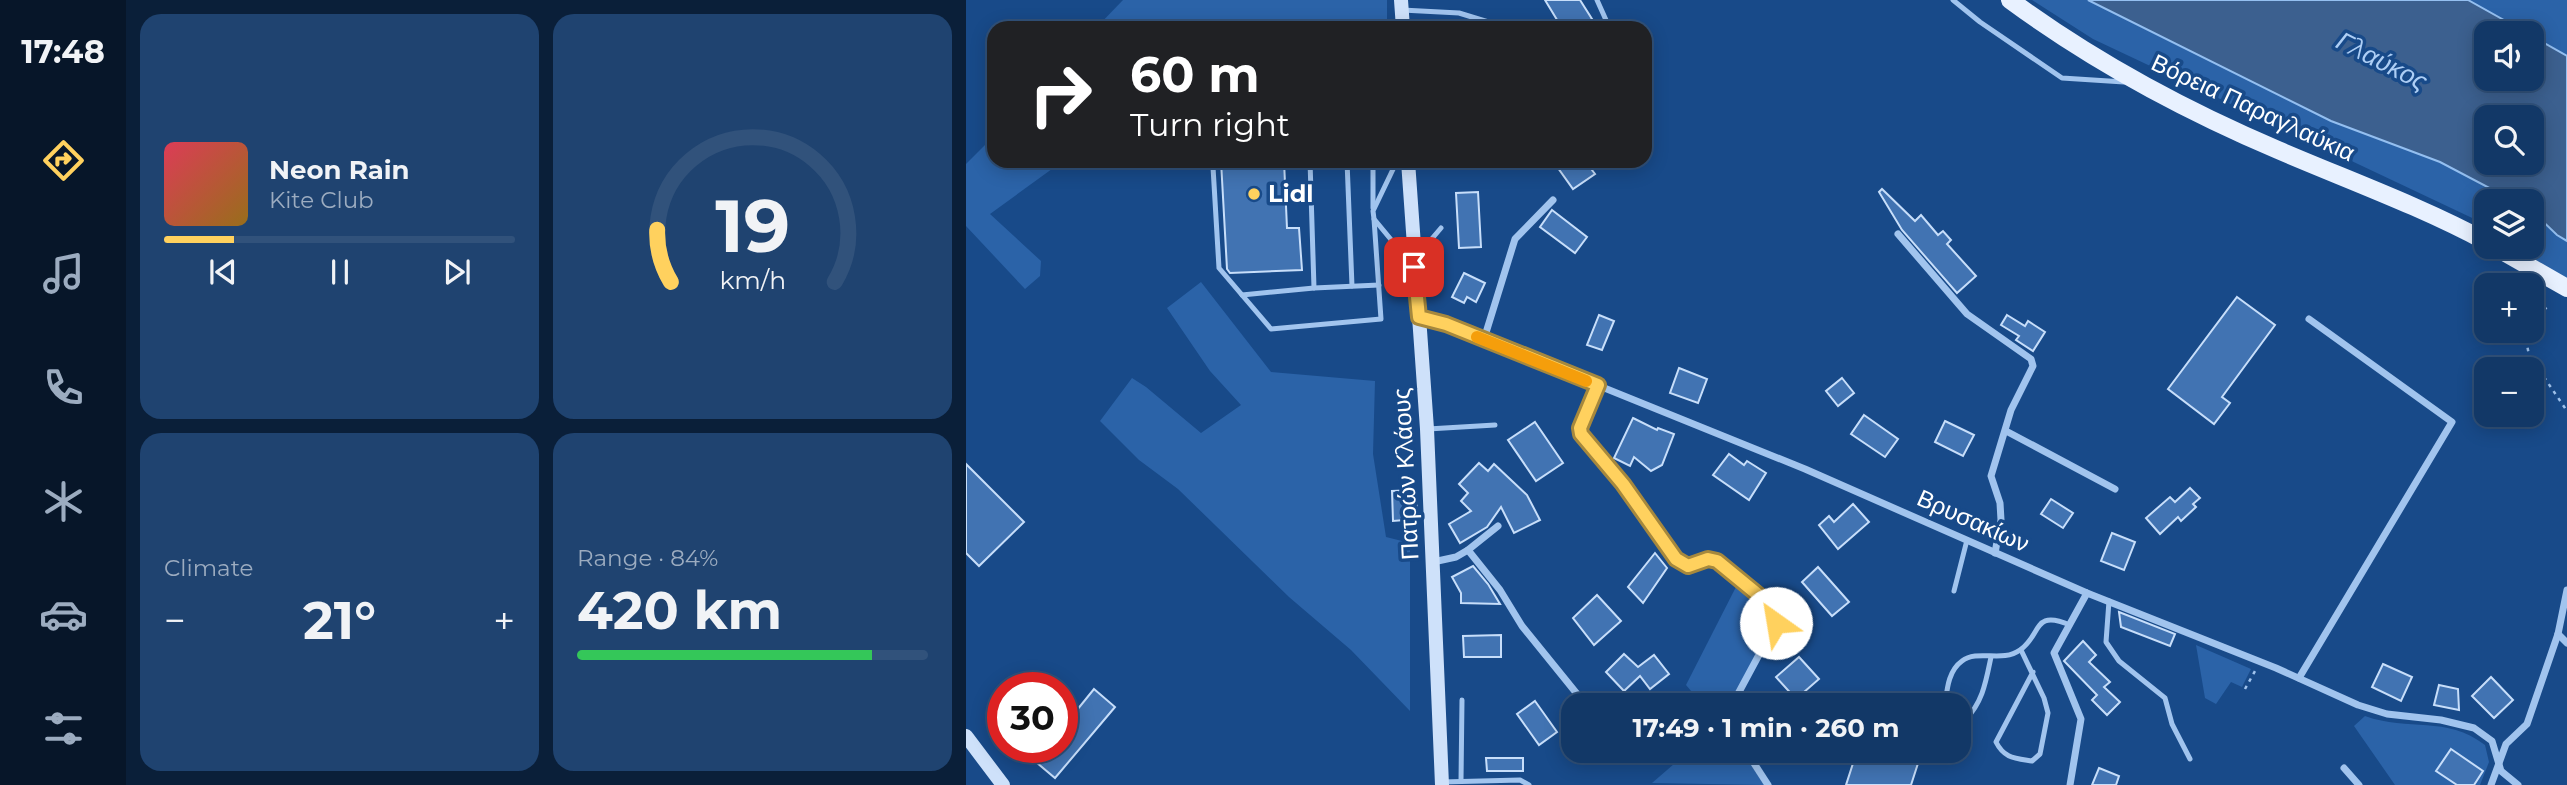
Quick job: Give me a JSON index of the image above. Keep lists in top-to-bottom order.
{
  "streets": {
    "main road": ["Βόρεια Παραγλαύκια", "Πατρών Κλάους"],
    "street": ["Βρυσακίων"]
  },
  "crossings": [
    ["Πατρών Κλάους", "Βρυσακίων"]
  ],
  "water": ["Γλαύκος"],
  "places": ["Lidl"],
  "page": {
    "tabs": "17:48",
    "map_buttons": ["+", "−"],
    "turn": ["60 m", "Turn right"],
    "song": ["Neon Rain", "Kite Club"],
    "tile": [
      "Climate",
      ["Range · 84%", "420 km"]
    ],
    "heat": ["−", "21°", "+"],
    "limit": "30",
    "trip": "17:49 · 1 min · 260 m",
    "gauge": ["19", "km/h"]
  }
}
